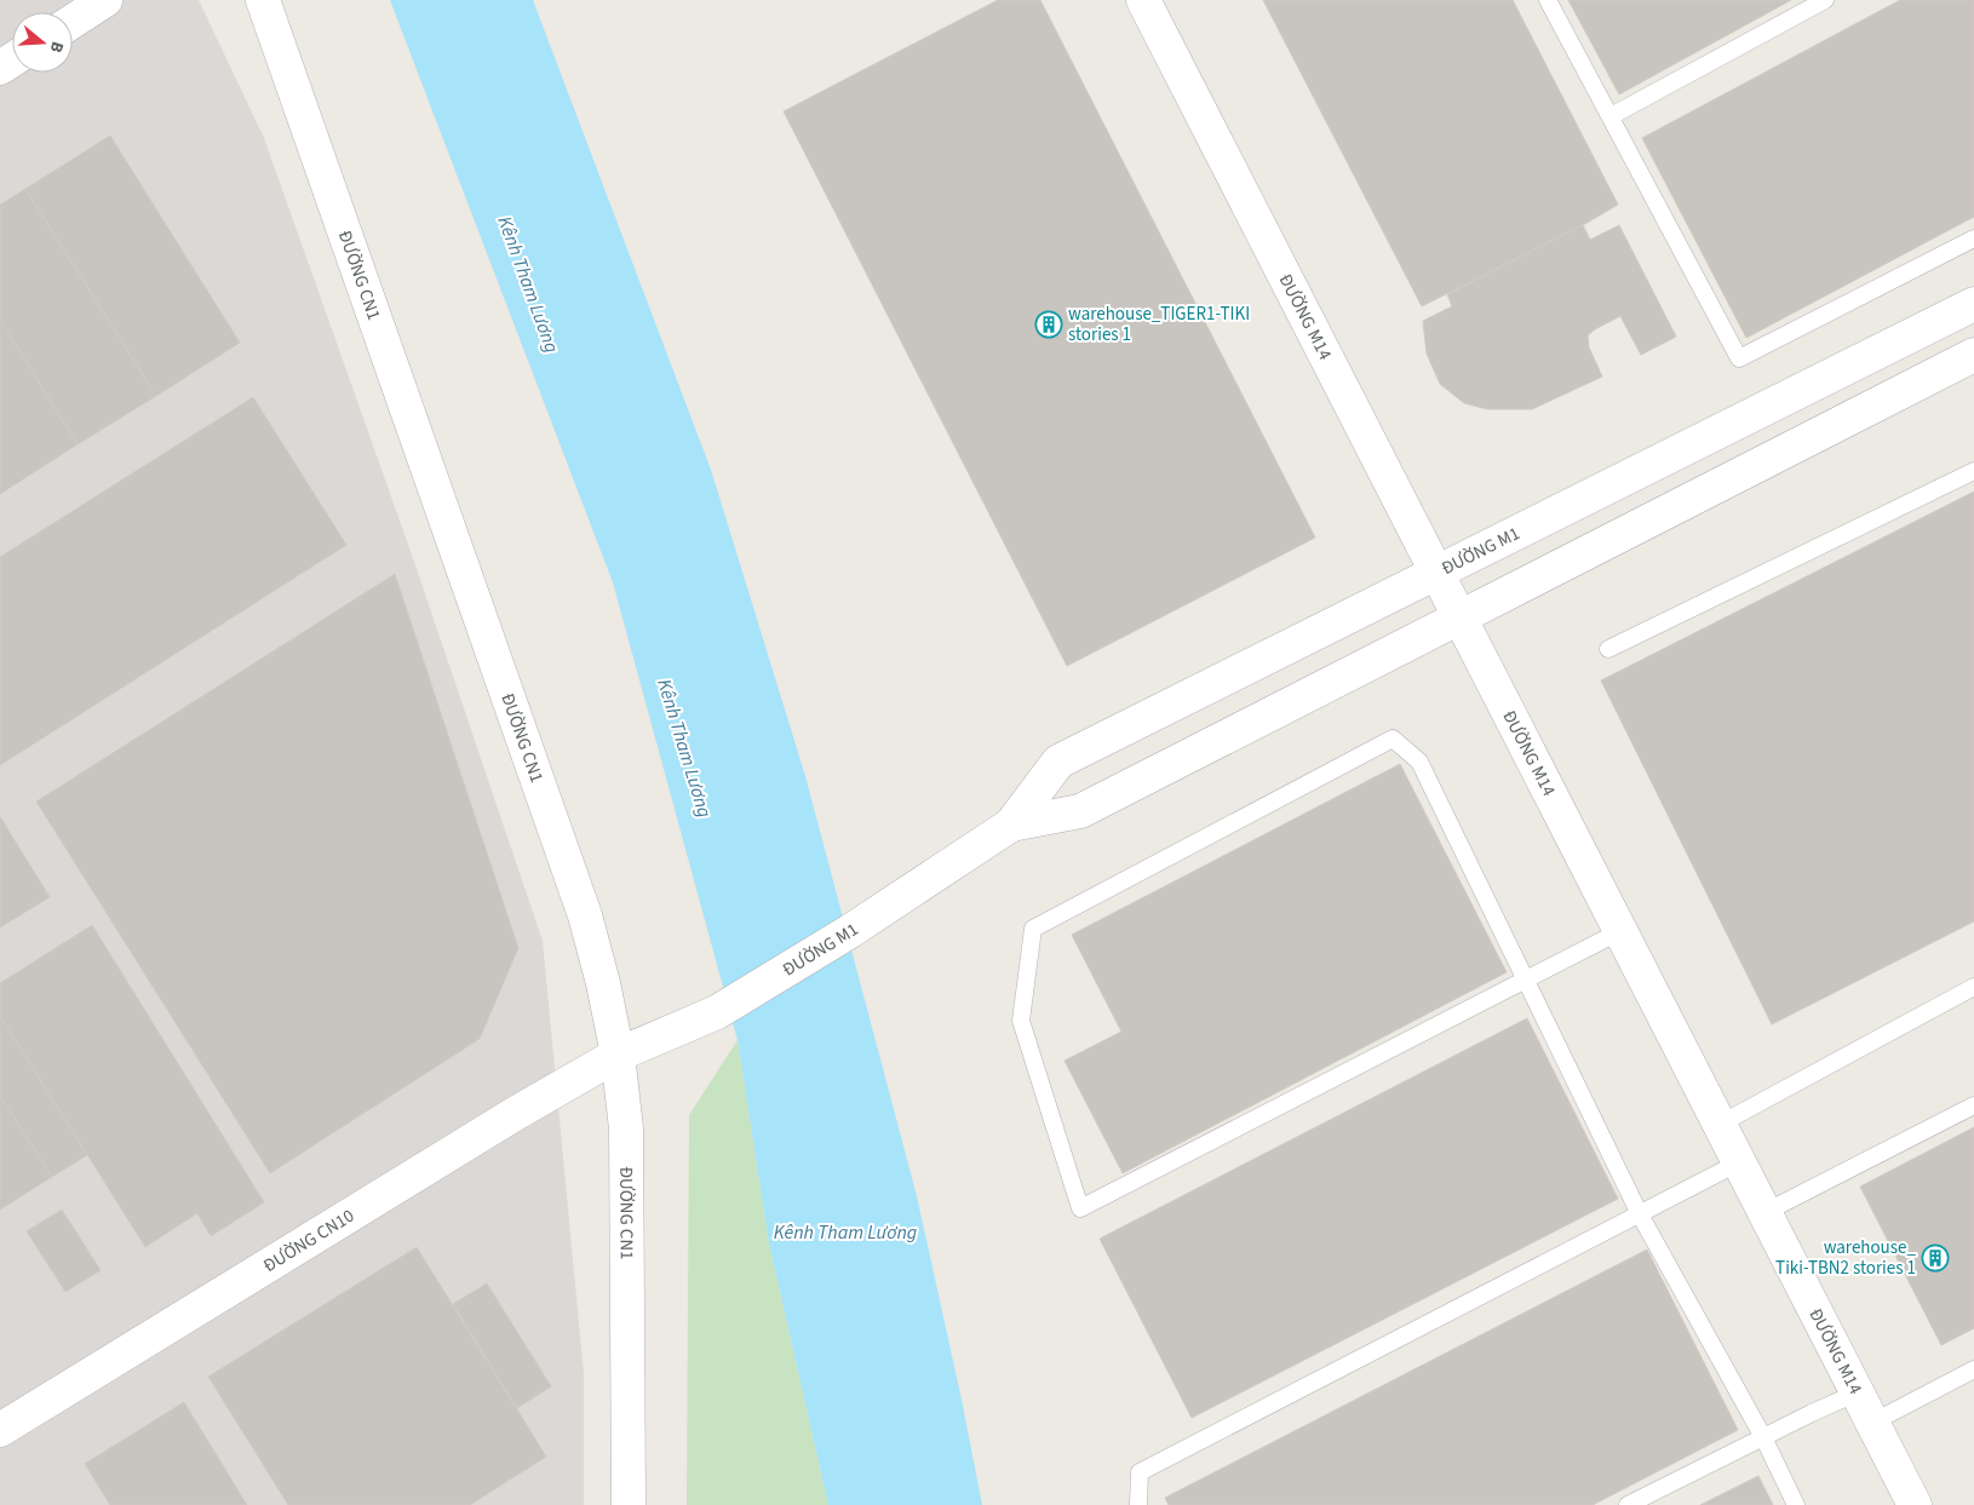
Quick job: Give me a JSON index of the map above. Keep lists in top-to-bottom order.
{
  "streets": {
    "street": [
      "ĐƯỜNG CN1",
      "ĐƯỜNG M14",
      "ĐƯỜNG M1",
      "ĐƯỜNG CN10"
    ]
  },
  "crossings": [
    ["ĐƯỜNG CN1", "ĐƯỜNG M1"],
    ["ĐƯỜNG CN1", "ĐƯỜNG CN10"],
    ["ĐƯỜNG M14", "ĐƯỜNG M1"],
    ["ĐƯỜNG M1", "ĐƯỜNG CN10"]
  ],
  "water": ["Kênh Tham Lương"],
  "places": {
    "building": ["warehouse_TIGER1-TIKI stories 1", "warehouse_ Tiki-TBN2 stories 1"]
  },
  "north": "right"
}
